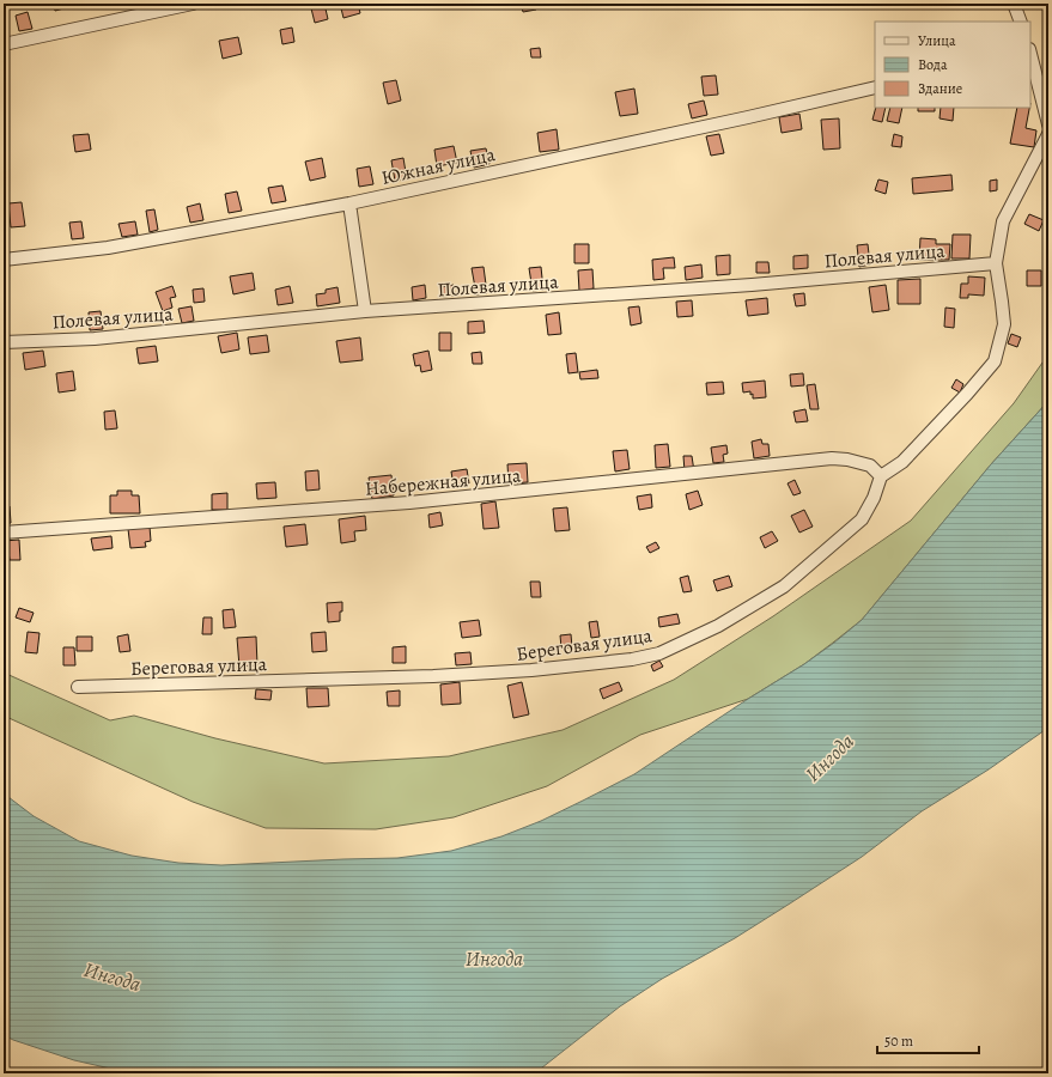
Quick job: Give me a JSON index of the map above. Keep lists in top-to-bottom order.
{
  "streets": {
    "street": [
      "Южная улица",
      "Полевая улица",
      "Набережная улица",
      "Береговая улица"
    ]
  },
  "crossings": [
    ["Набережная улица", "Береговая улица"]
  ],
  "water": ["Ингода"],
  "legend": ["Улица", "Вода", "Здание"],
  "scale_bar": "50 m"
}
